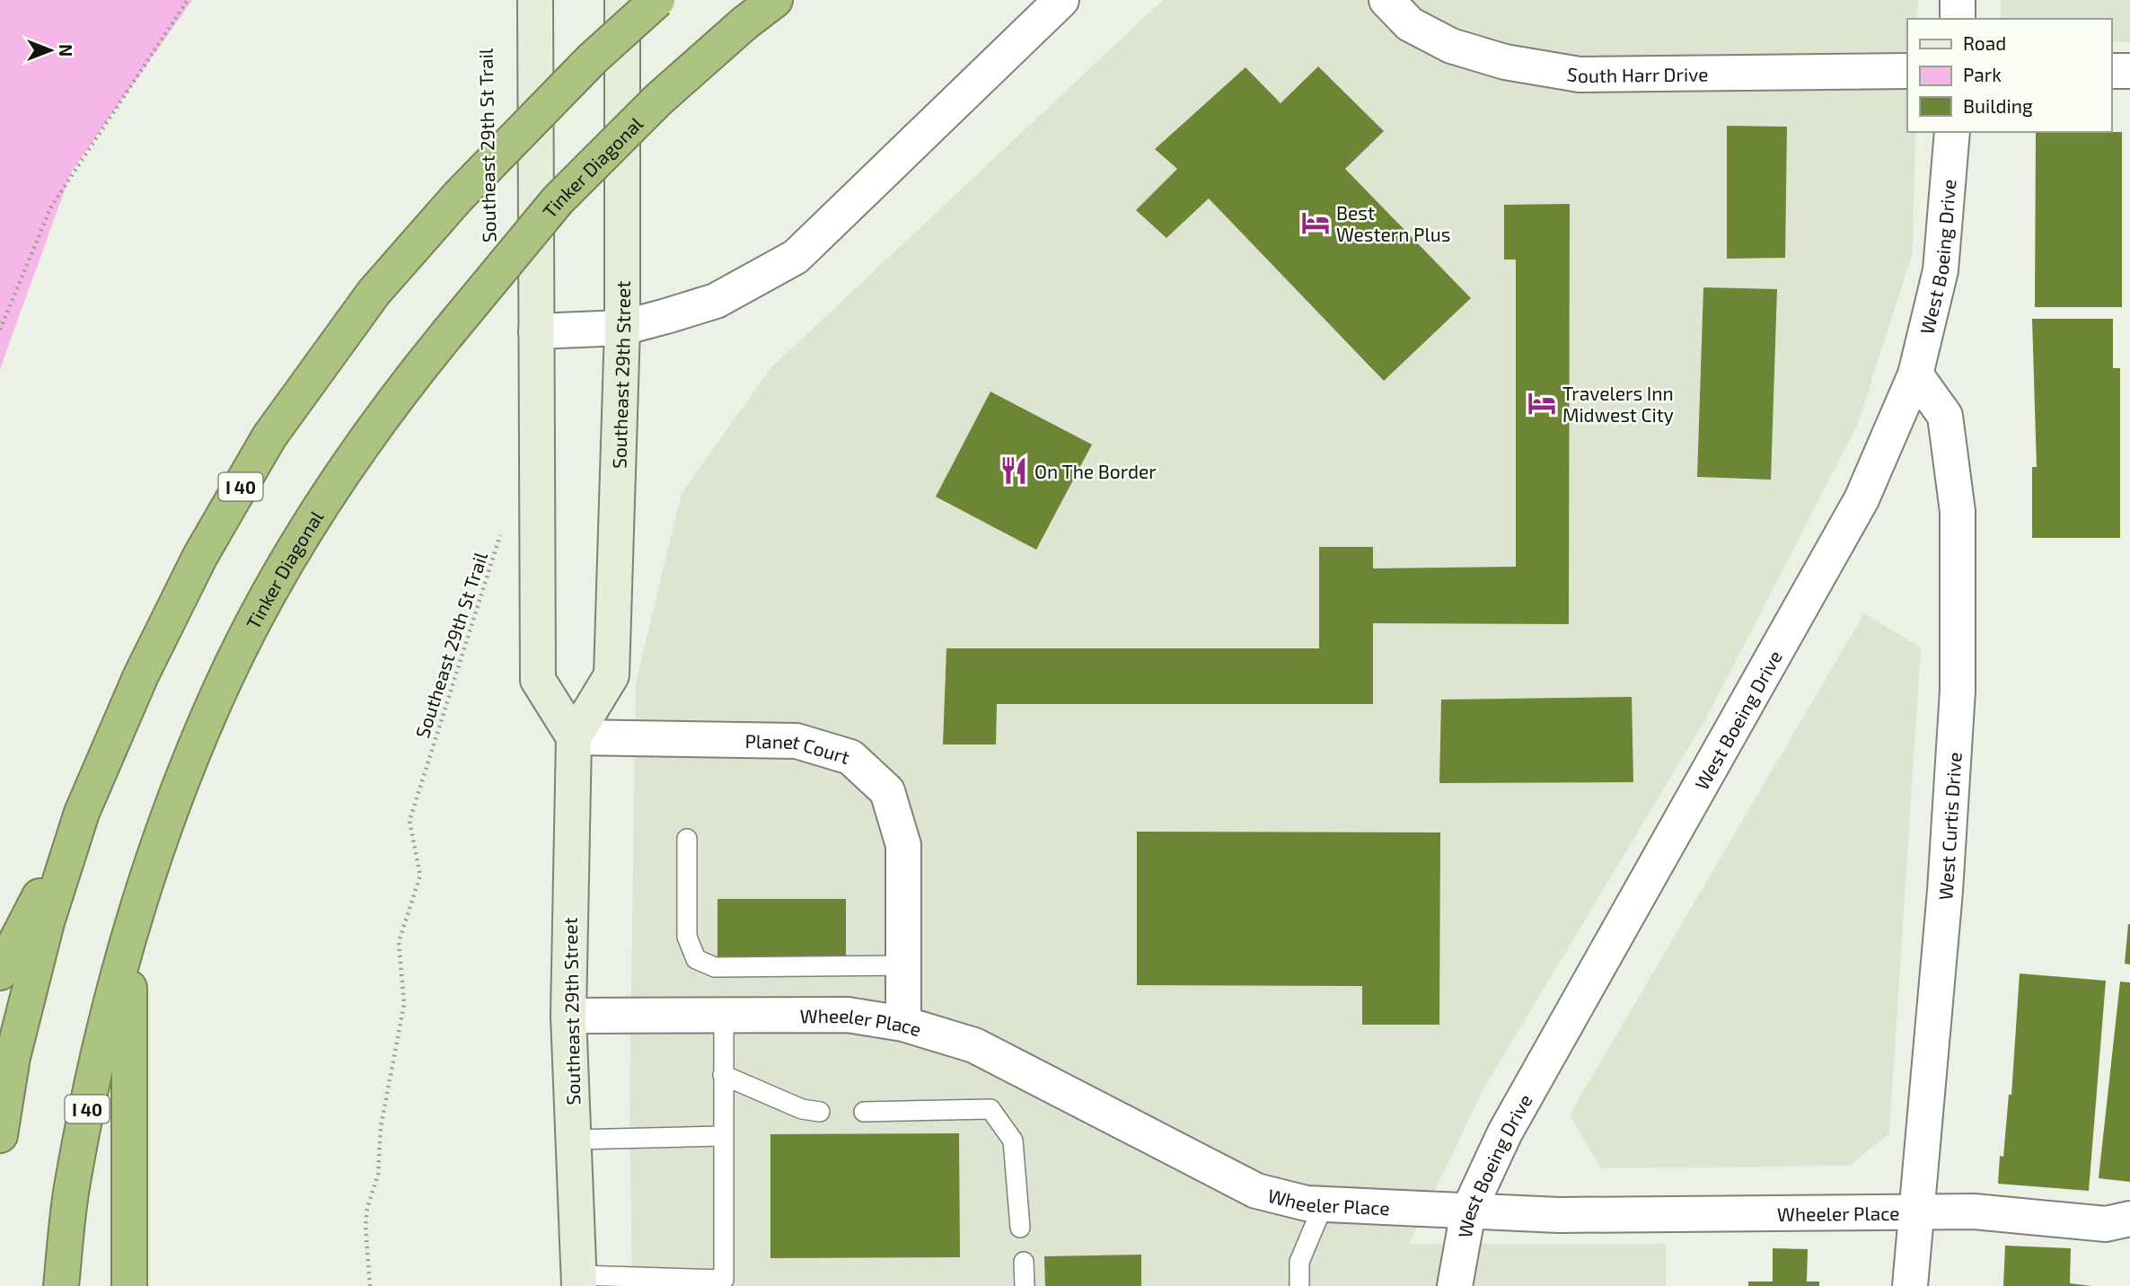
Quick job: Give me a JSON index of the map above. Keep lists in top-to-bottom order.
{
  "streets": {
    "highway": ["Tinker Diagonal", "I 40"],
    "main road": ["Southeast 29th Street"],
    "street": [
      "South Harr Drive",
      "West Boeing Drive",
      "Planet Court",
      "West Curtis Drive",
      "Wheeler Place"
    ],
    "path": ["Southeast 29th St Trail"]
  },
  "crossings": [
    ["West Boeing Drive", "West Curtis Drive"],
    ["West Boeing Drive", "Wheeler Place"],
    ["Southeast 29th Street", "Planet Court"],
    ["Southeast 29th Street", "Wheeler Place"],
    ["Planet Court", "Wheeler Place"],
    ["West Curtis Drive", "Wheeler Place"]
  ],
  "places": {
    "hotel": ["Best Western Plus", "Travelers Inn Midwest City"],
    "restaurant": ["On The Border"]
  },
  "legend": ["Road", "Park", "Building"],
  "north": "right"
}
